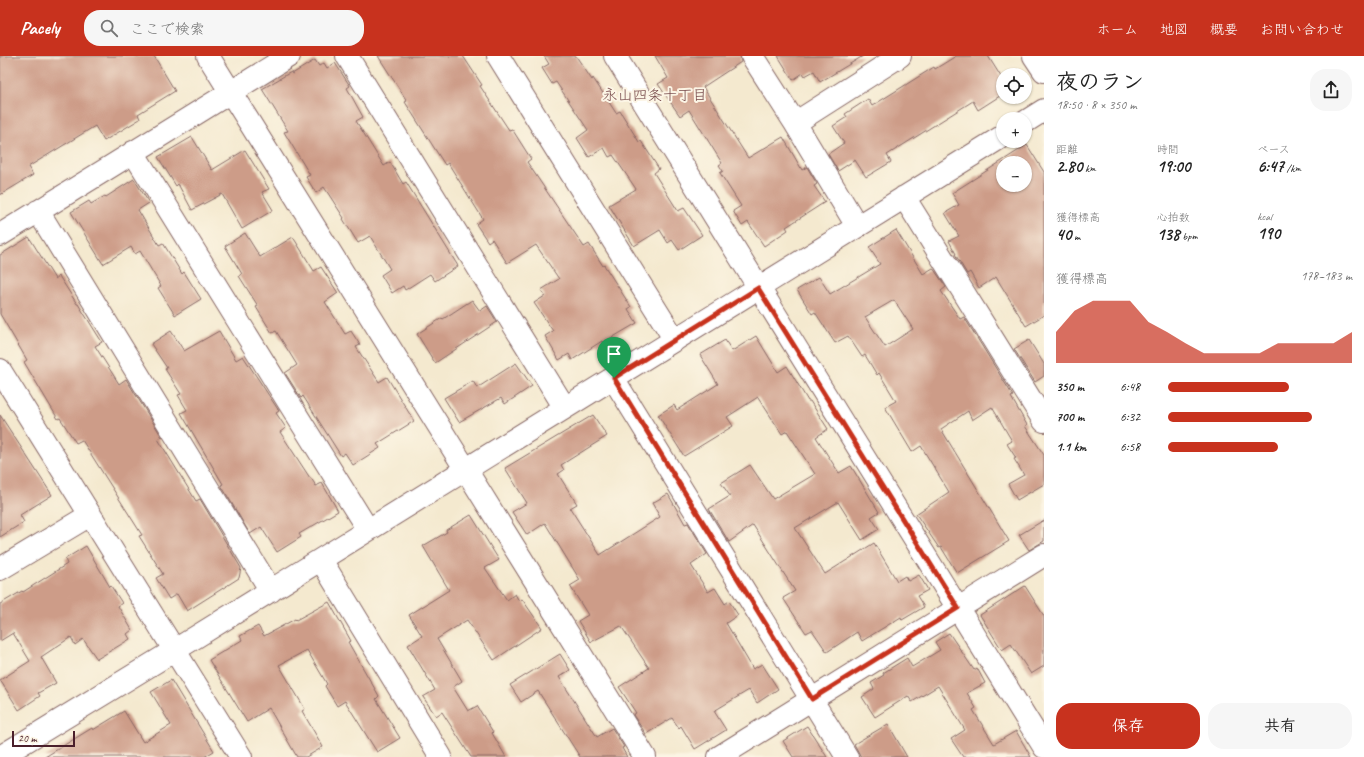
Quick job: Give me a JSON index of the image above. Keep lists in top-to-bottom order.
{
  "districts": ["永山四条十丁目"],
  "scale_bar": "20 m",
  "page": {
    "header": "Pacely",
    "search": "ここで検索",
    "nav": [
      "ホーム",
      "地図",
      "概要",
      "お問い合わせ"
    ],
    "heading": ["夜のラン", "18:50 · 8 × 350 m"],
    "map_buttons": ["+", "−"],
    "stats": [
      ["距離", "2.80 km"],
      ["時間", "19:00"],
      ["ペース", "6:47 /km"],
      ["獲得標高", "40 m"],
      ["心拍数", "138 bpm"],
      ["kcal", "190"]
    ],
    "chart": ["獲得標高", "178–183 m"],
    "list": [
      {
        "name": "350 m",
        "note": "6:48"
      },
      {
        "name": "700 m",
        "note": "6:32"
      },
      {
        "name": "1.1 km",
        "note": "6:58"
      }
    ],
    "buttons": ["保存", "共有"],
    "scale": "20 m"
  }
}
